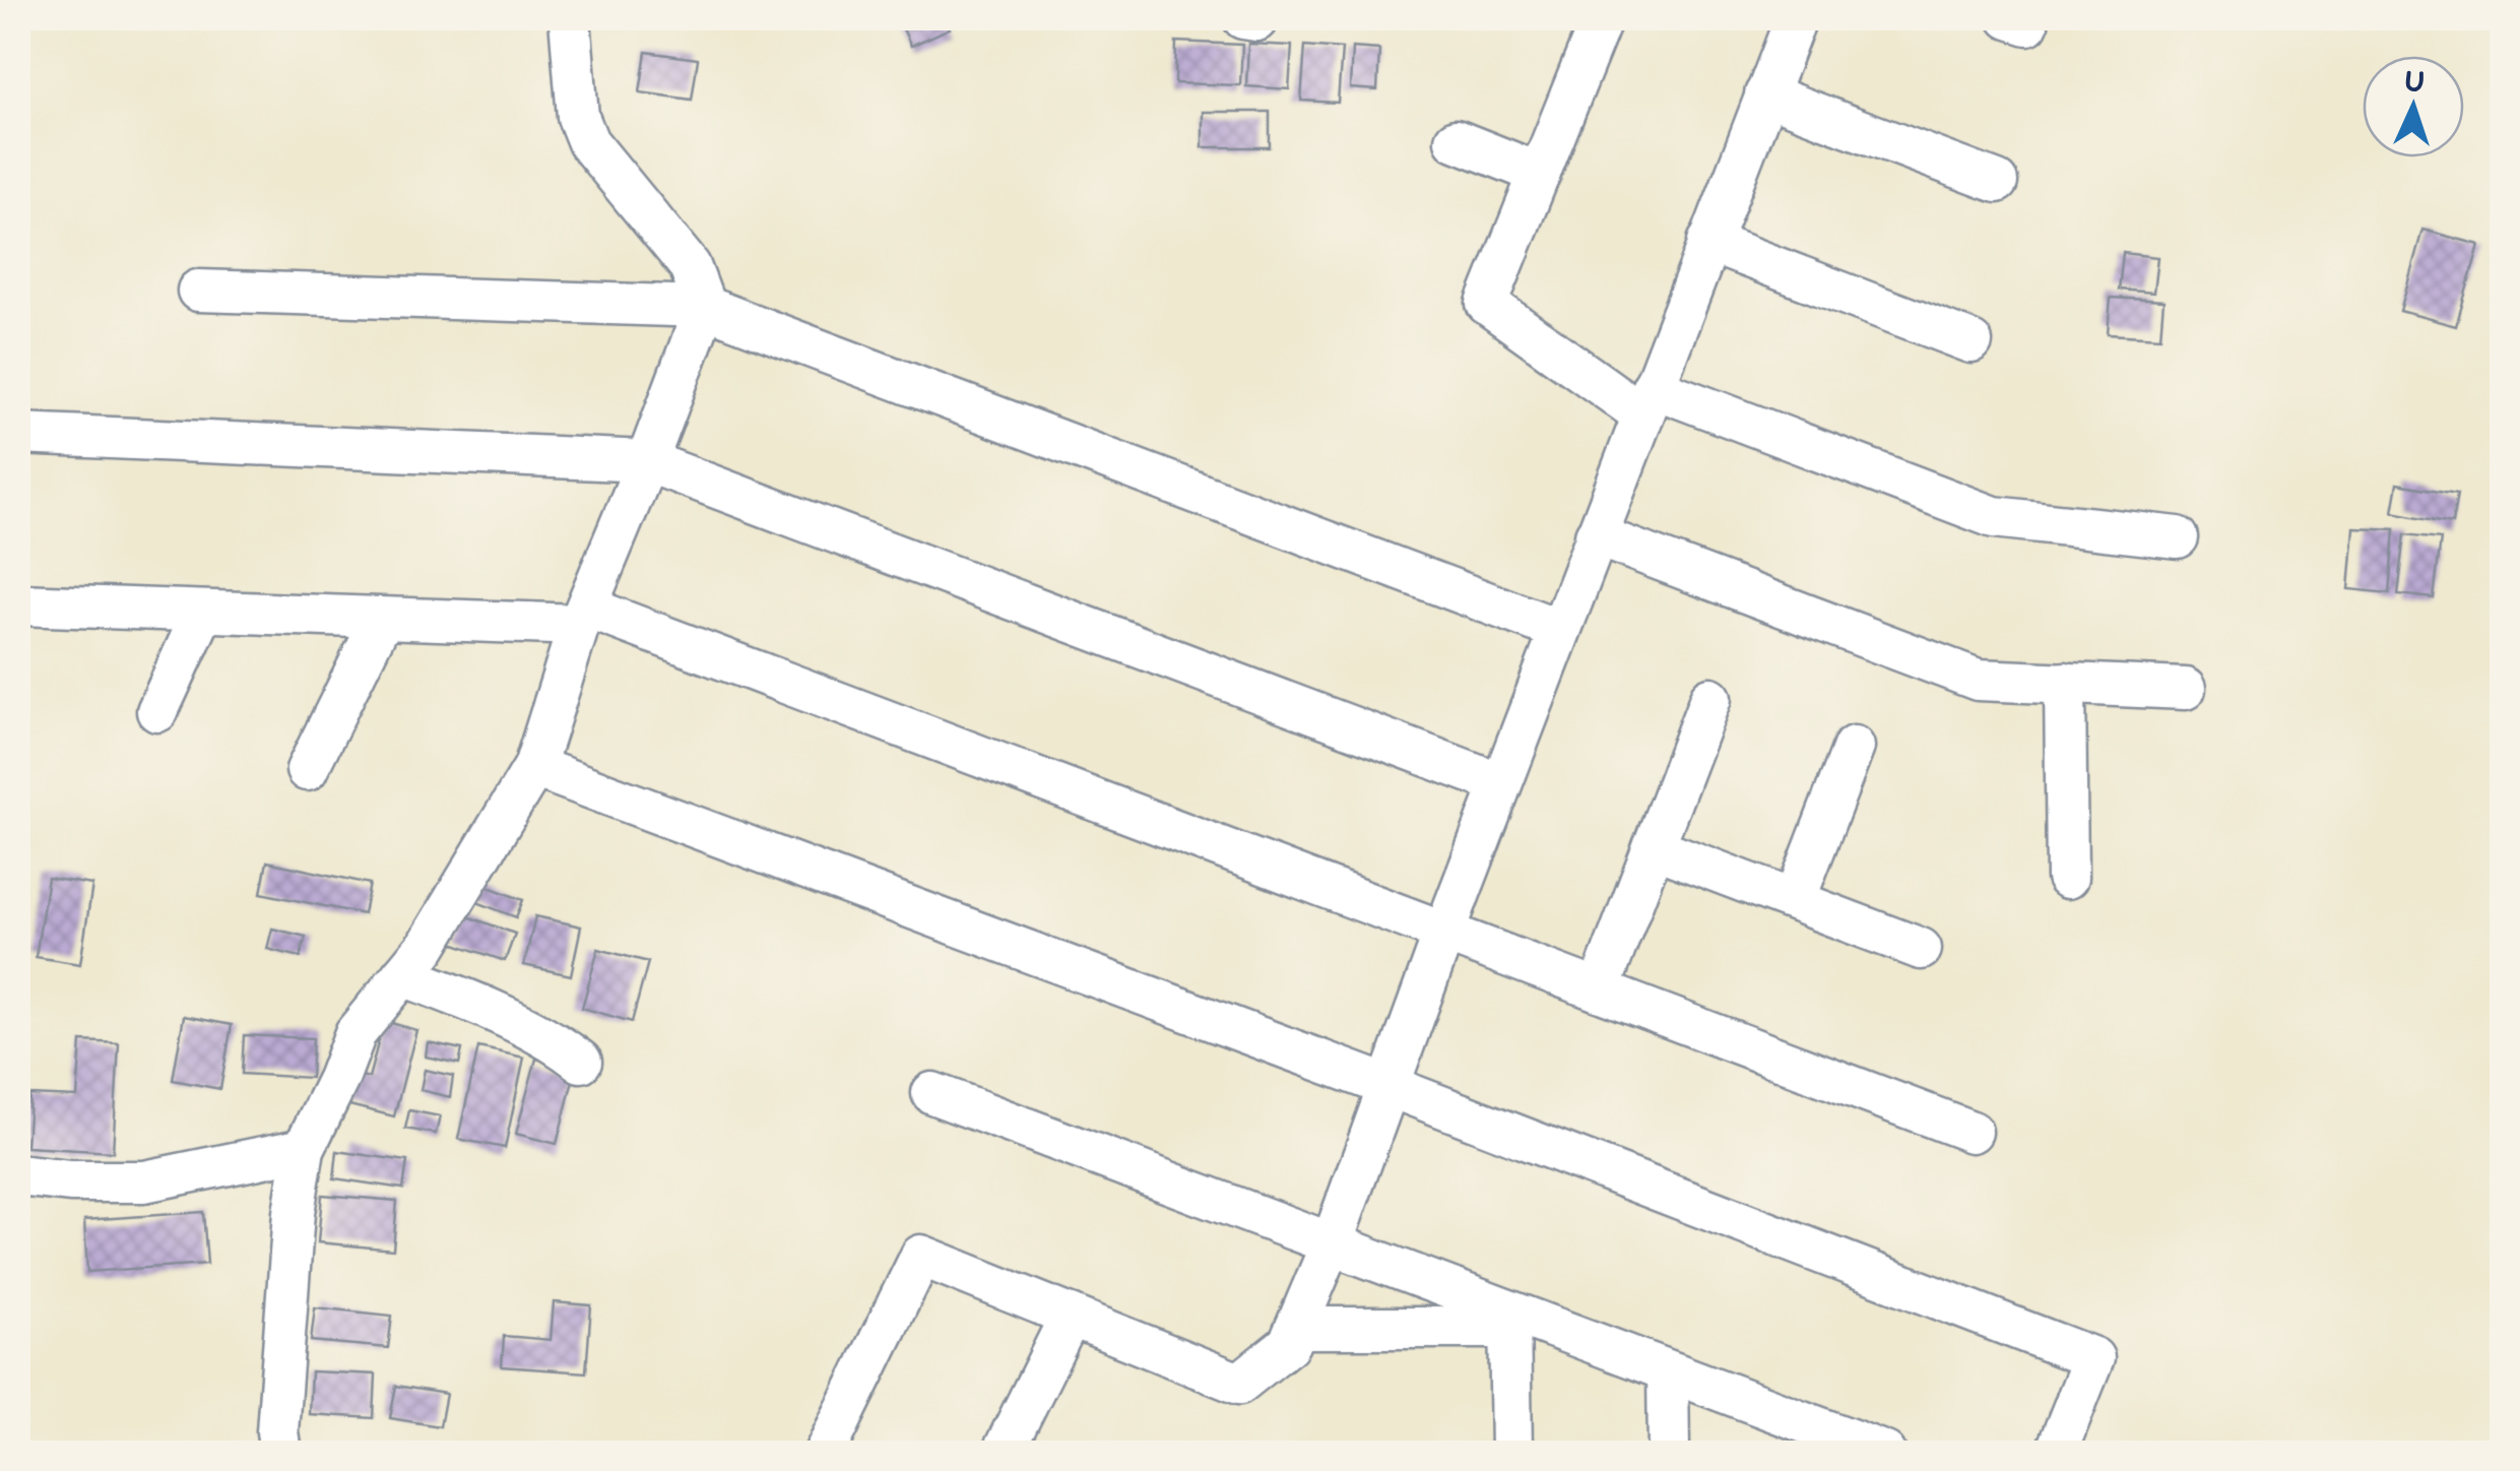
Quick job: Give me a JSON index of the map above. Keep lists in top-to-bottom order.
{
  "north": "top"
}
